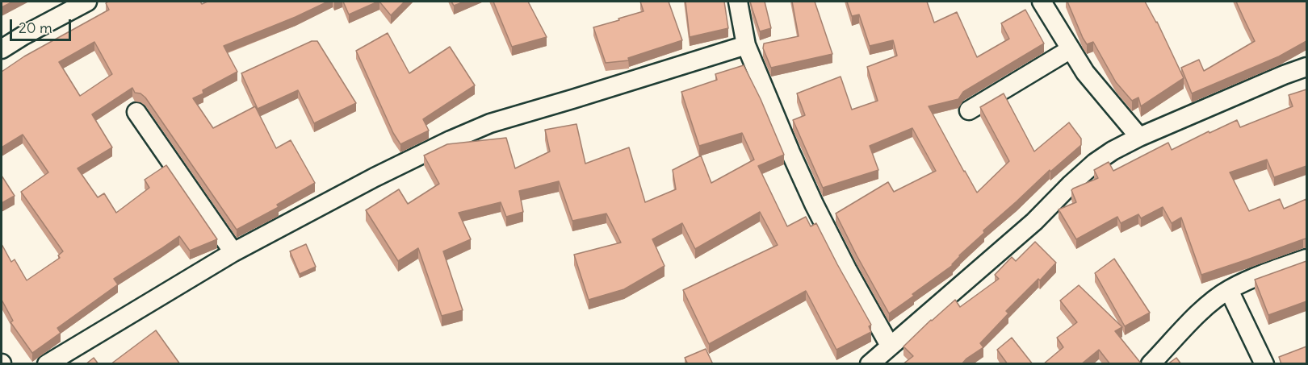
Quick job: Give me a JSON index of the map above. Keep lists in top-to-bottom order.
{
  "scale_bar": "20 m"
}
